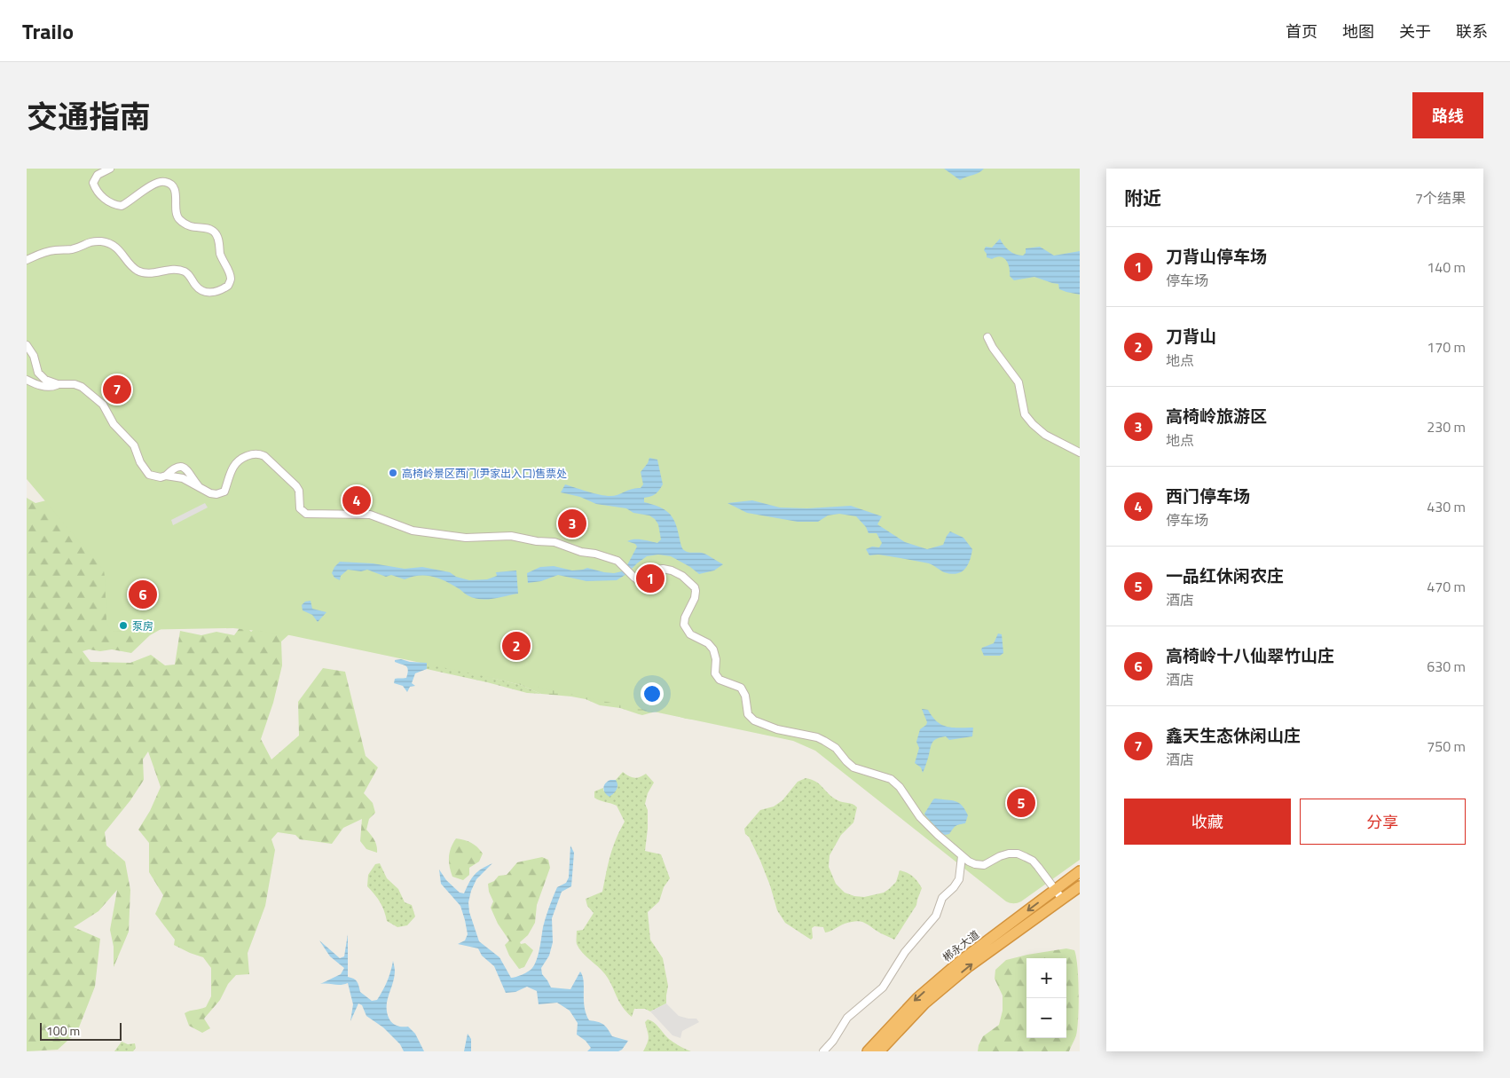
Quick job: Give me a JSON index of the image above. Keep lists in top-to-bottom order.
{
  "streets": {
    "highway": ["郴永大道"]
  },
  "places": ["高椅岭景区西门(尹家出入口)售票处", "泵房"],
  "scale_bar": "100 m",
  "page": {
    "header": "Trailo",
    "nav": [
      "首页",
      "地图",
      "关于",
      "联系"
    ],
    "title": "交通指南",
    "buttons": [
      "路线",
      ["收藏", "分享"]
    ],
    "heading": ["附近", "7个结果"],
    "list": [
      {
        "mark": "1",
        "name": "刀背山停车场",
        "note": "停车场",
        "value": "140 m"
      },
      {
        "mark": "2",
        "name": "刀背山",
        "note": "地点",
        "value": "170 m"
      },
      {
        "mark": "3",
        "name": "高椅岭旅游区",
        "note": "地点",
        "value": "230 m"
      },
      {
        "mark": "4",
        "name": "西门停车场",
        "note": "停车场",
        "value": "430 m"
      },
      {
        "mark": "5",
        "name": "一品红休闲农庄",
        "note": "酒店",
        "value": "470 m"
      },
      {
        "mark": "6",
        "name": "高椅岭十八仙翠竹山庄",
        "note": "酒店",
        "value": "630 m"
      },
      {
        "mark": "7",
        "name": "鑫天生态休闲山庄",
        "note": "酒店",
        "value": "750 m"
      }
    ],
    "pins": [
      "7",
      "4",
      "3",
      "1",
      "6",
      "2",
      "5"
    ],
    "map_buttons": ["+", "−"],
    "scale": "100 m"
  }
}
